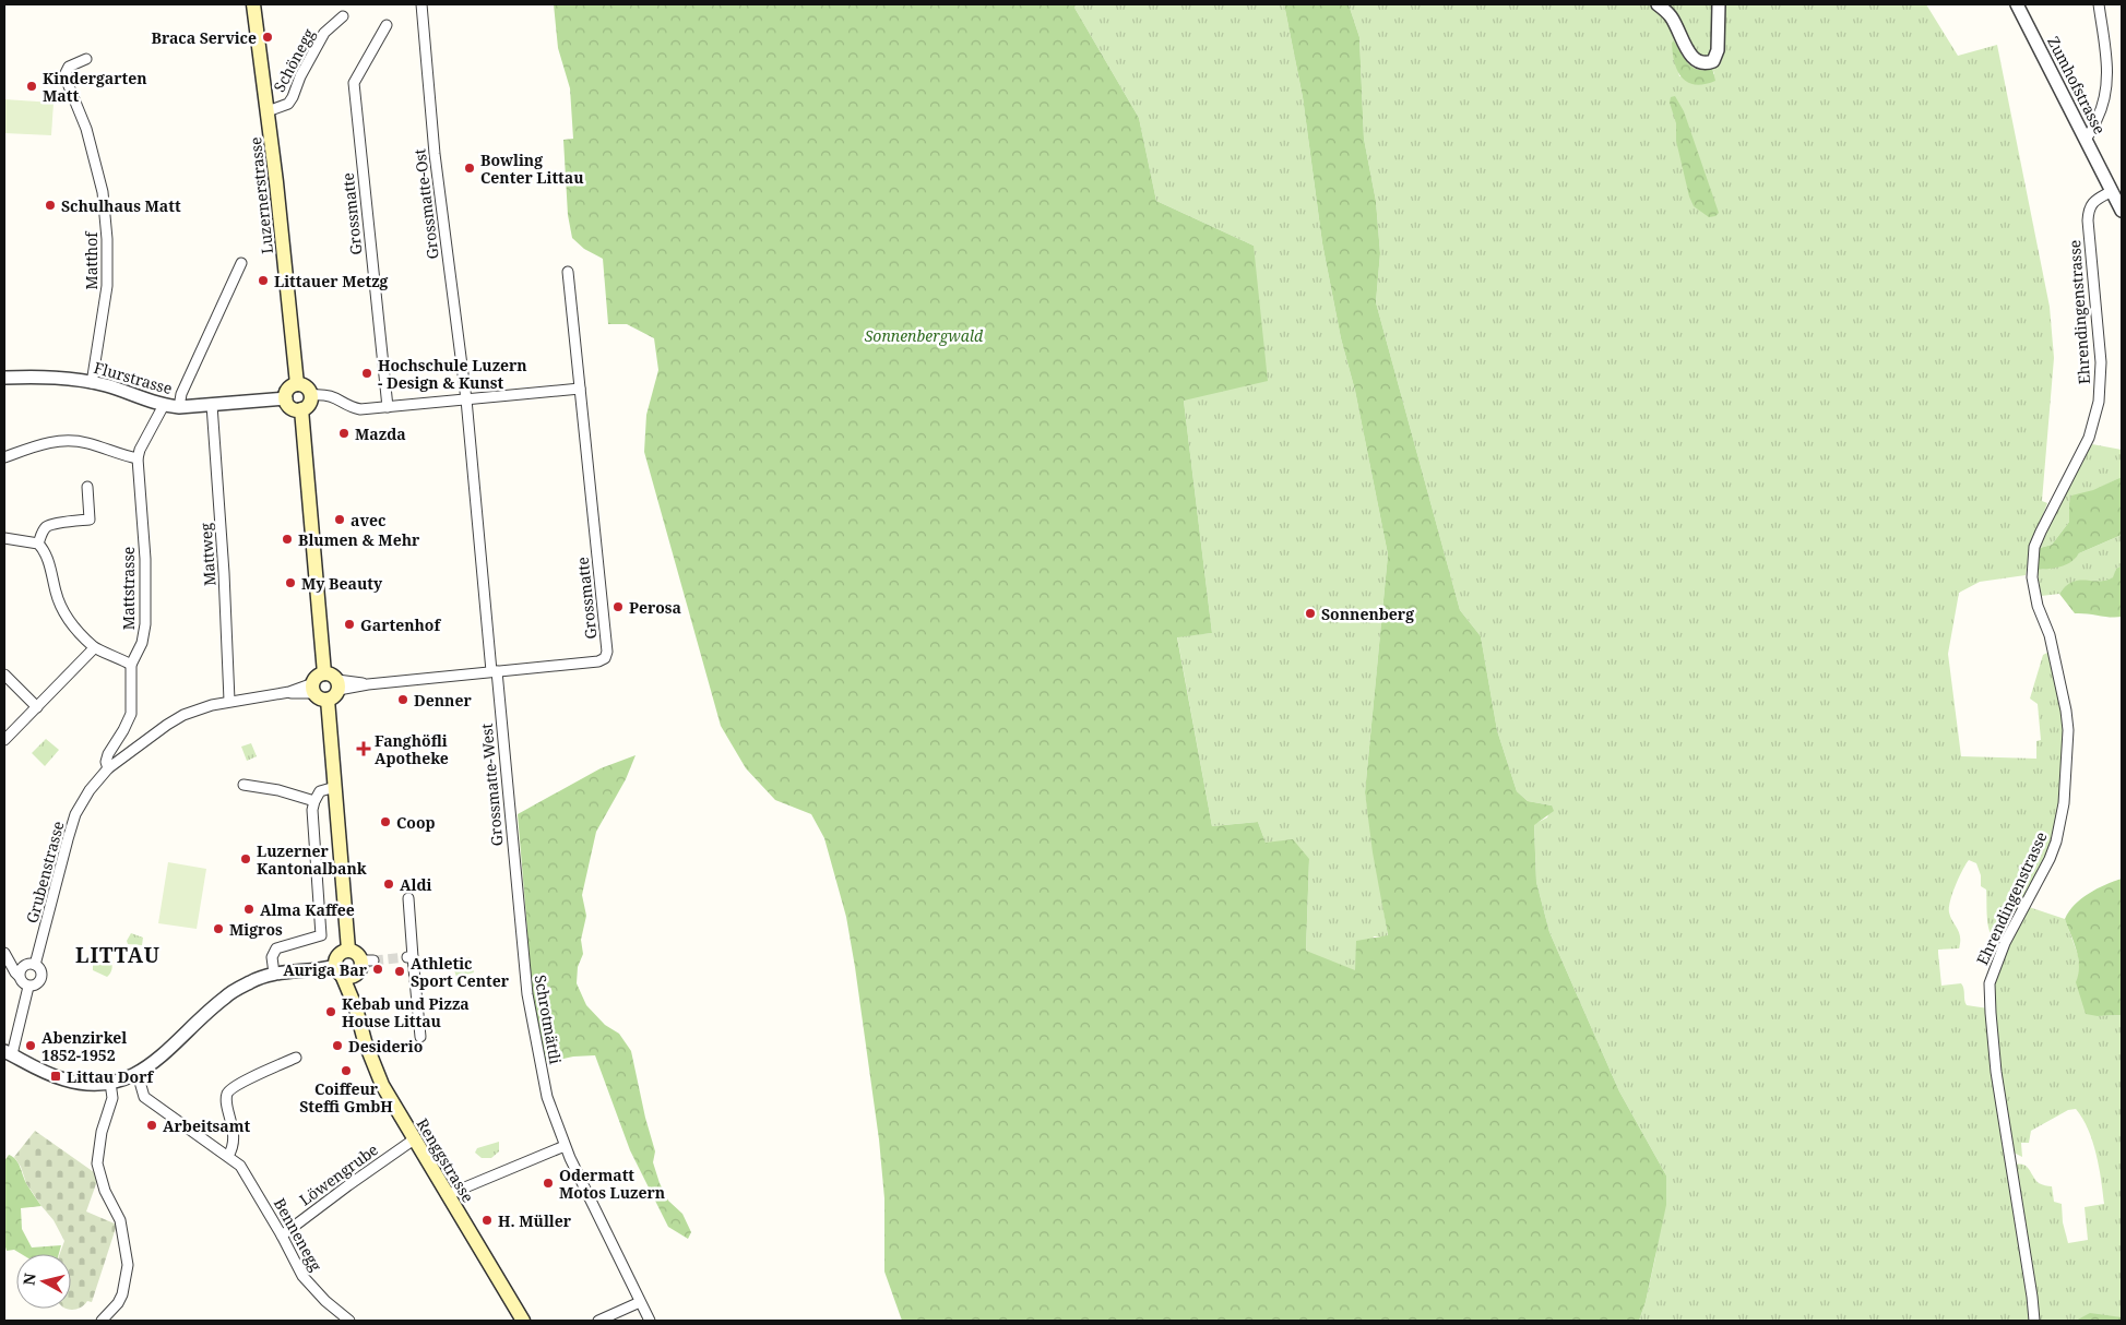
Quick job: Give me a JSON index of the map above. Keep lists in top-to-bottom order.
{
  "streets": {
    "main road": ["Luzernerstrasse", "Renggstrasse"],
    "street": [
      "Schönegg",
      "Zumhofstrasse",
      "Grossmatte-Ost",
      "Grossmatte",
      "Matthof",
      "Ehrendingenstrasse",
      "Flurstrasse",
      "Mattweg",
      "Mattstrasse",
      "Grossmatte-West",
      "Grubenstrasse",
      "Schrotmättli",
      "Löwengrube",
      "Bennenegg"
    ]
  },
  "crossings": [
    ["Schönegg", "Luzernerstrasse"],
    ["Zumhofstrasse", "Ehrendingenstrasse"],
    ["Luzernerstrasse", "Flurstrasse"],
    ["Grossmatte", "Grossmatte-West"],
    ["Matthof", "Flurstrasse"],
    ["Flurstrasse", "Mattweg"],
    ["Flurstrasse", "Mattstrasse"],
    ["Mattweg", "Grubenstrasse"],
    ["Mattstrasse", "Grubenstrasse"],
    ["Grossmatte-West", "Schrotmättli"],
    ["Renggstrasse", "Löwengrube"],
    ["Löwengrube", "Bennenegg"]
  ],
  "districts": ["LITTAU"],
  "parks": ["Sonnenbergwald"],
  "places": {
    "other": [
      "Braca Service",
      "Kindergarten Matt",
      "Bowling Center Littau",
      "Schulhaus Matt",
      "Littauer Metzg",
      "Hochschule Luzern - Design & Kunst",
      "Mazda",
      "avec",
      "Blumen & Mehr",
      "My Beauty",
      "Perosa",
      "Sonnenberg",
      "Gartenhof",
      "Denner",
      "Coop",
      "Luzerner Kantonalbank",
      "Aldi",
      "Alma Kaffee",
      "Migros",
      "Auriga Bar",
      "Athletic Sport Center",
      "Kebab und Pizza House Littau",
      "Abenzirkel 1852-1952",
      "Desiderio",
      "Coiffeur Steffi GmbH",
      "Arbeitsamt",
      "Odermatt Motos Luzern",
      "H. Müller"
    ],
    "health": ["Fanghöfli Apotheke"],
    "transit": ["Littau Dorf"]
  },
  "north": "left"
}
